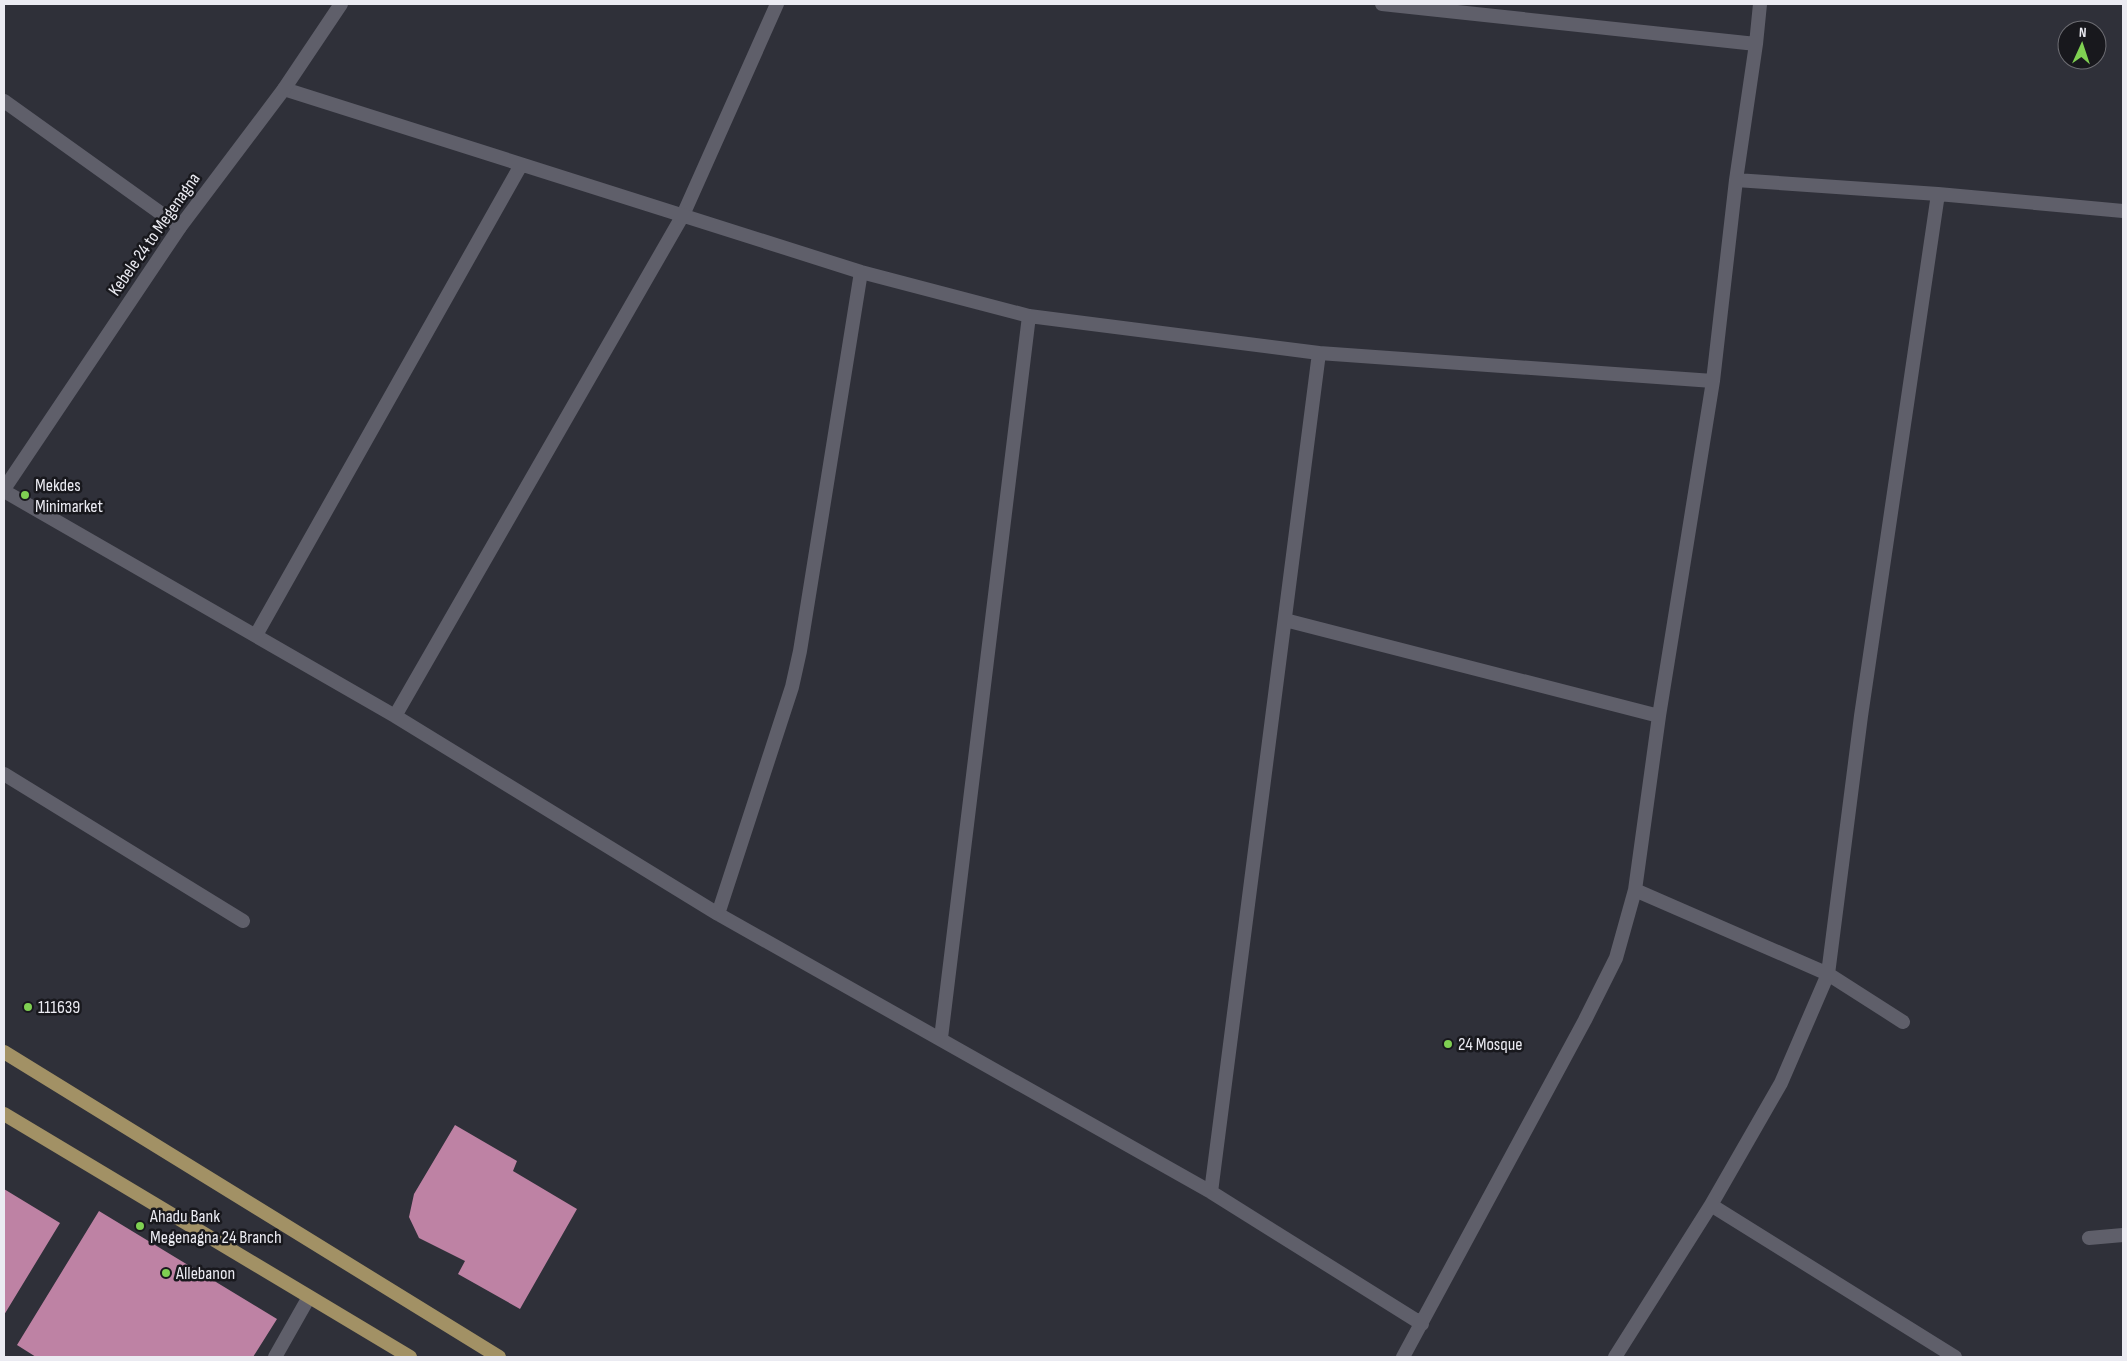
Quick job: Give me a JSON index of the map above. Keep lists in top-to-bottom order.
{
  "streets": {
    "street": ["Kebele 24 to Megenagna"]
  },
  "places": [
    "Mekdes Minimarket",
    "111639",
    "24 Mosque",
    "Ahadu Bank Megenagna 24 Branch",
    "Allebanon"
  ],
  "north": "top"
}
